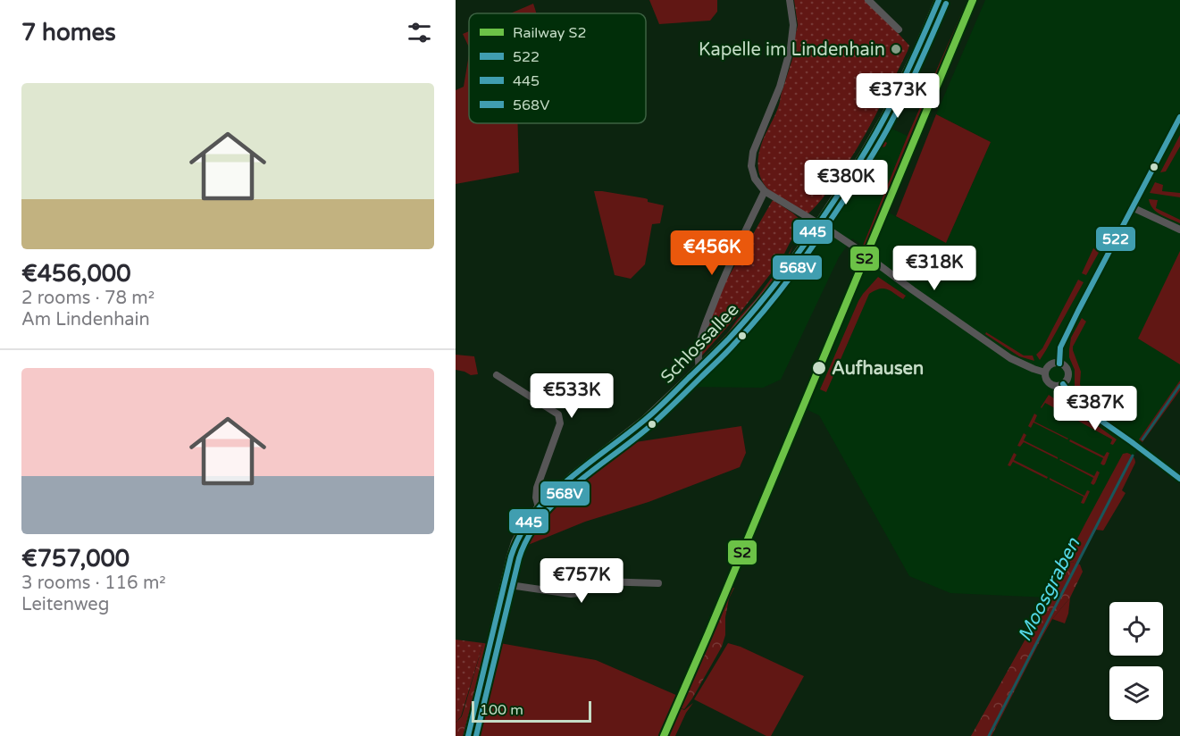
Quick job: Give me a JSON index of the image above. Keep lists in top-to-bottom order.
{
  "streets": {
    "main road": ["Schlossallee"]
  },
  "water": ["Moosgraben"],
  "places": ["Kapelle im Lindenhain", "Aufhausen"],
  "lines": [
    "rail line S2",
    "transit line 445",
    "transit line 568V",
    "transit line 522"
  ],
  "legend": [
    "Railway S2",
    "522",
    "445",
    "568V"
  ],
  "scale_bar": "100 m",
  "page": {
    "heading": "7 homes",
    "list": [
      {
        "name": "€456,000",
        "note": "2 rooms · 78 m² · Am Lindenhain"
      },
      {
        "name": "€757,000",
        "note": "3 rooms · 116 m² · Leitenweg"
      }
    ],
    "price": [
      "€373K",
      "€380K",
      "€456K",
      "€318K",
      "€533K",
      "€387K",
      "€757K"
    ],
    "scale": "100 m"
  }
}
